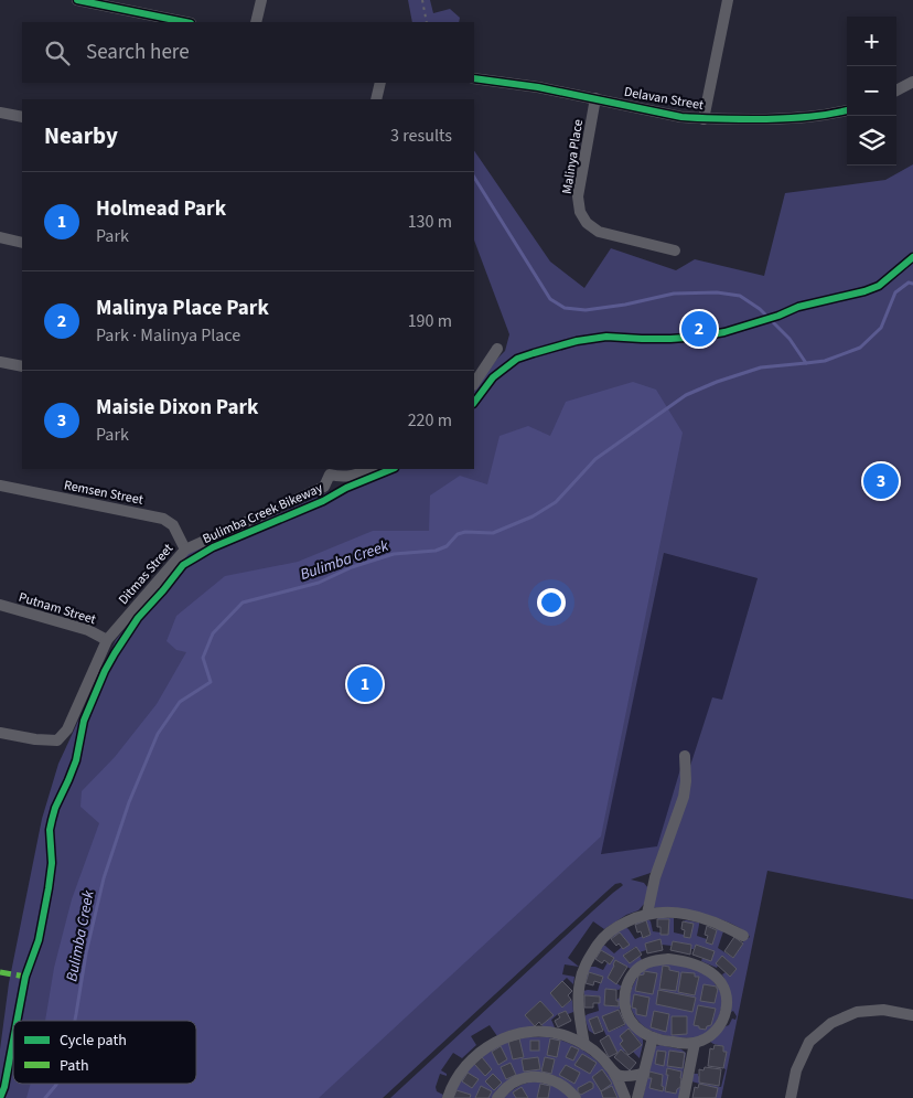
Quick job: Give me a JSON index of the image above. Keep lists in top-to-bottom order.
{
  "streets": {
    "street": [
      "Delavan Street",
      "Malinya Place",
      "Remsen Street",
      "Ditmas Street",
      "Putnam Street"
    ],
    "cycle path": ["Bulimba Creek Bikeway"]
  },
  "crossings": [
    ["Delavan Street", "Malinya Place"],
    ["Remsen Street", "Ditmas Street"],
    ["Ditmas Street", "Putnam Street"]
  ],
  "water": ["Bulimba Creek"],
  "legend": ["Cycle path", "Path"],
  "page": {
    "map_buttons": ["+", "−"],
    "search": "Search here",
    "heading": ["Nearby", "3 results"],
    "list": [
      {
        "mark": "1",
        "name": "Holmead Park",
        "note": "Park",
        "value": "130 m"
      },
      {
        "mark": "2",
        "name": "Malinya Place Park",
        "note": "Park · Malinya Place",
        "value": "190 m"
      },
      {
        "mark": "3",
        "name": "Maisie Dixon Park",
        "note": "Park",
        "value": "220 m"
      }
    ],
    "pins": ["2", "3", "1"]
  }
}
